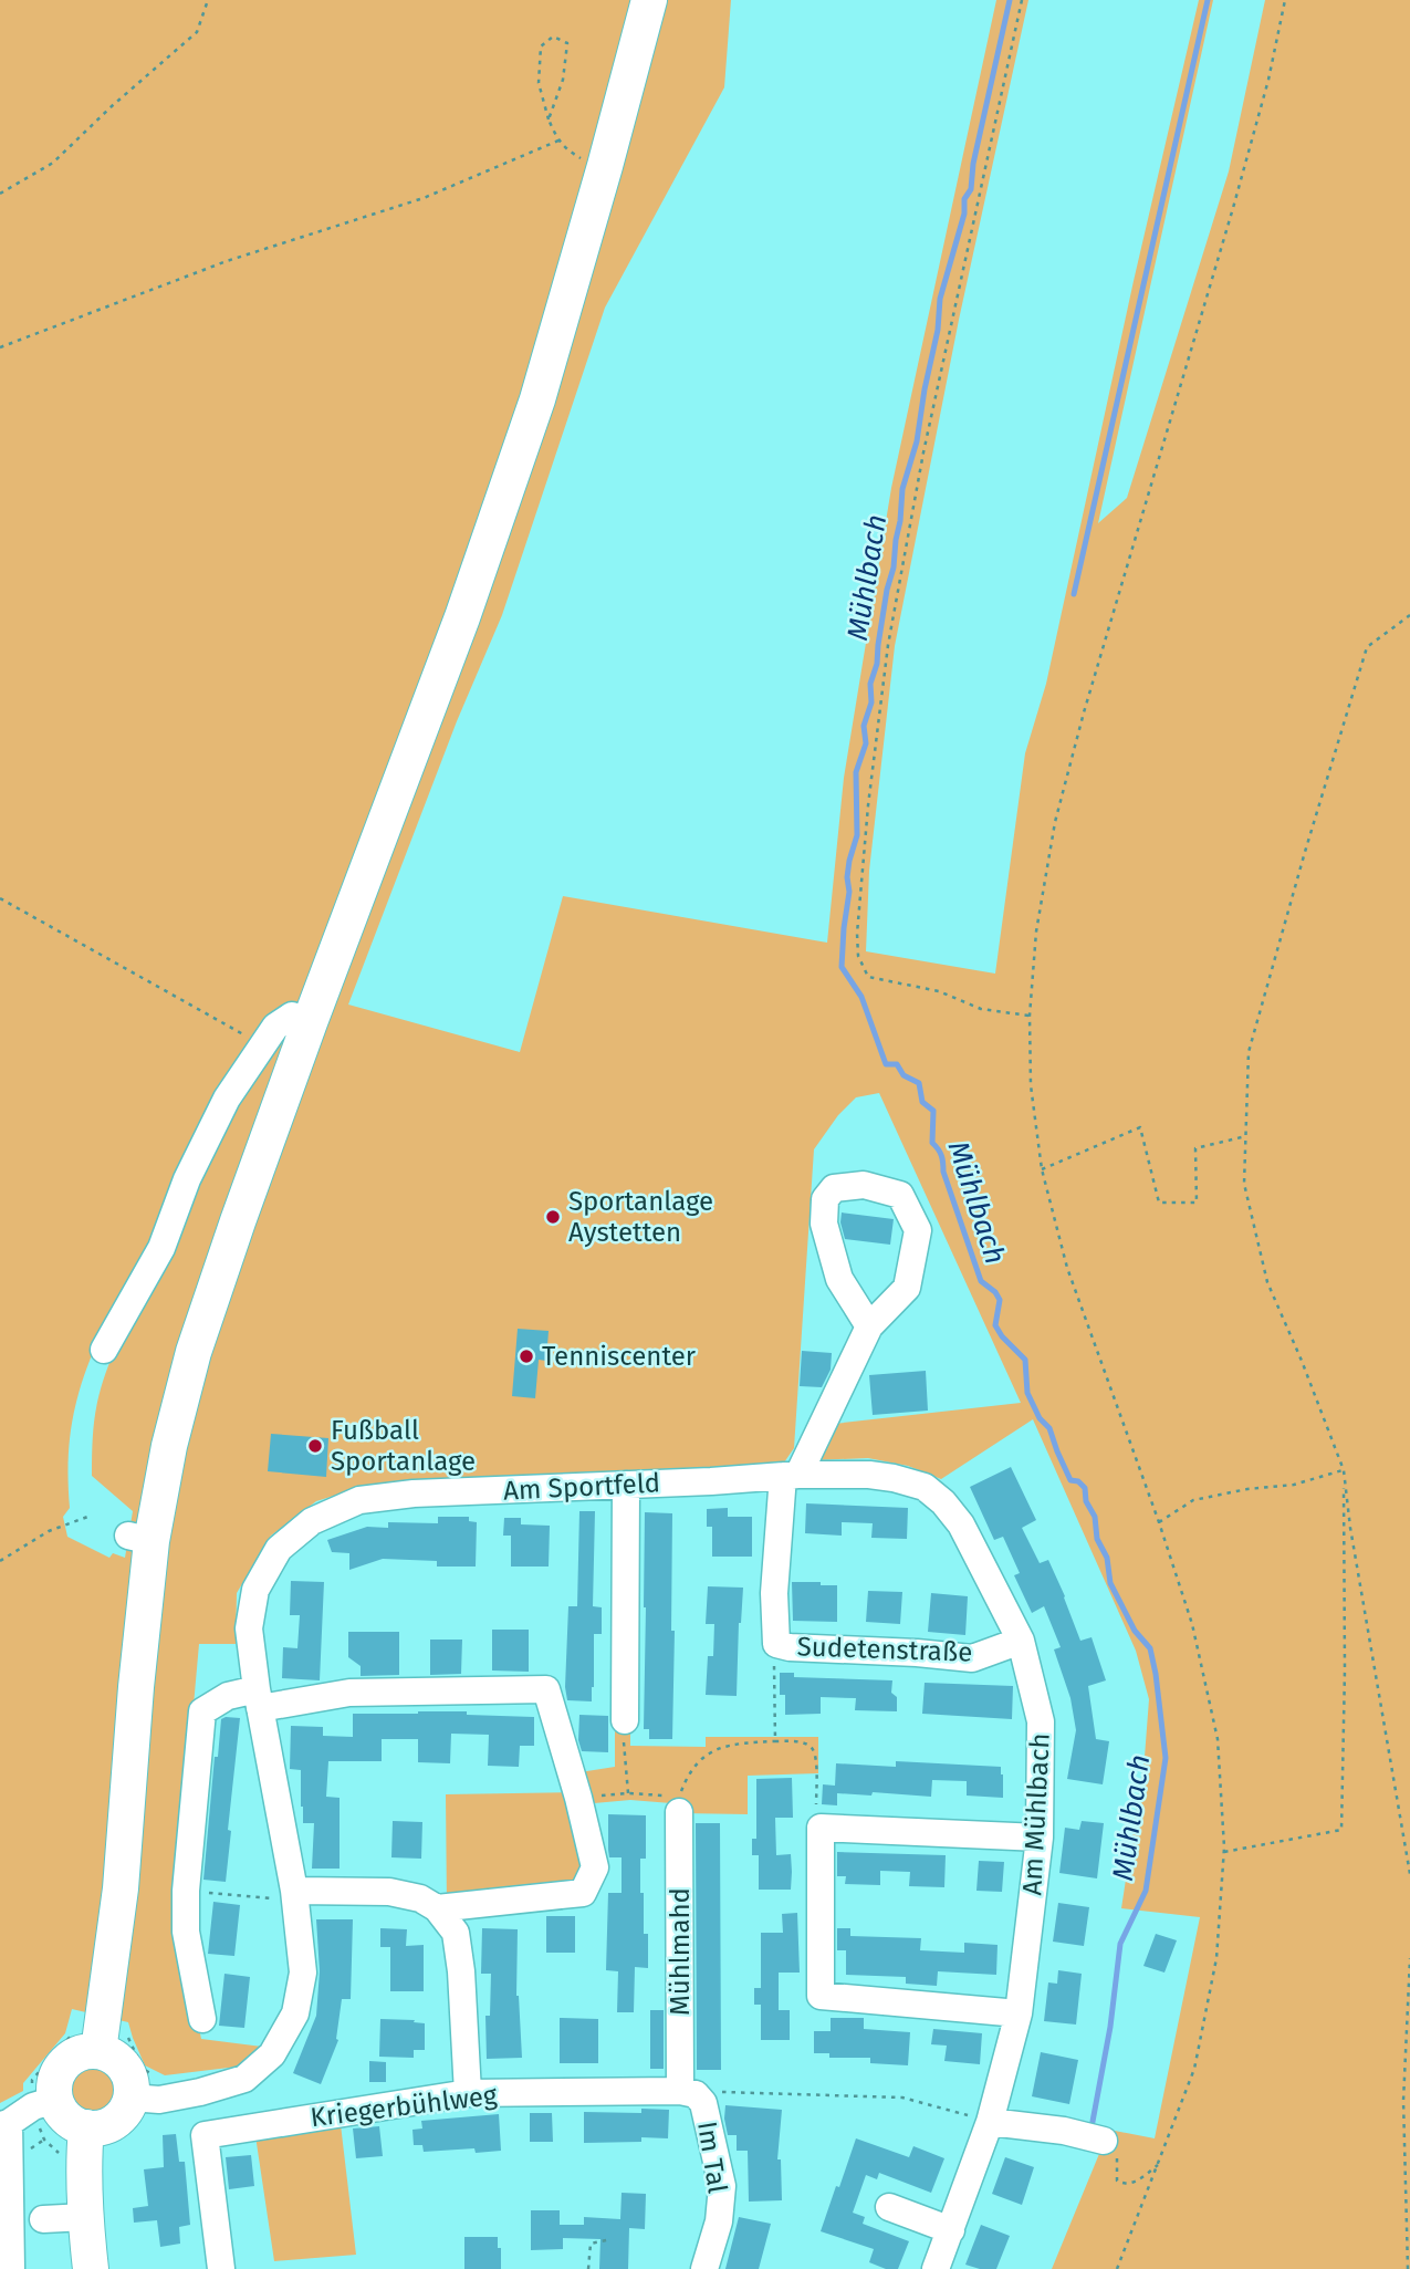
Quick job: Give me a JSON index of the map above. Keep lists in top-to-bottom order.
{
  "streets": {
    "street": [
      "Am Sportfeld",
      "Sudetenstraße",
      "Am Mühlbach",
      "Mühlmahd",
      "Kriegerbühlweg",
      "Im Tal"
    ]
  },
  "crossings": [
    ["Am Sportfeld", "Sudetenstraße"],
    ["Am Sportfeld", "Am Mühlbach"],
    ["Sudetenstraße", "Am Mühlbach"],
    ["Mühlmahd", "Kriegerbühlweg"],
    ["Mühlmahd", "Im Tal"],
    ["Kriegerbühlweg", "Im Tal"]
  ],
  "water": ["Mühlbach"],
  "places": ["Sportanlage Aystetten", "Tenniscenter", "Fußball Sportanlage"]
}
